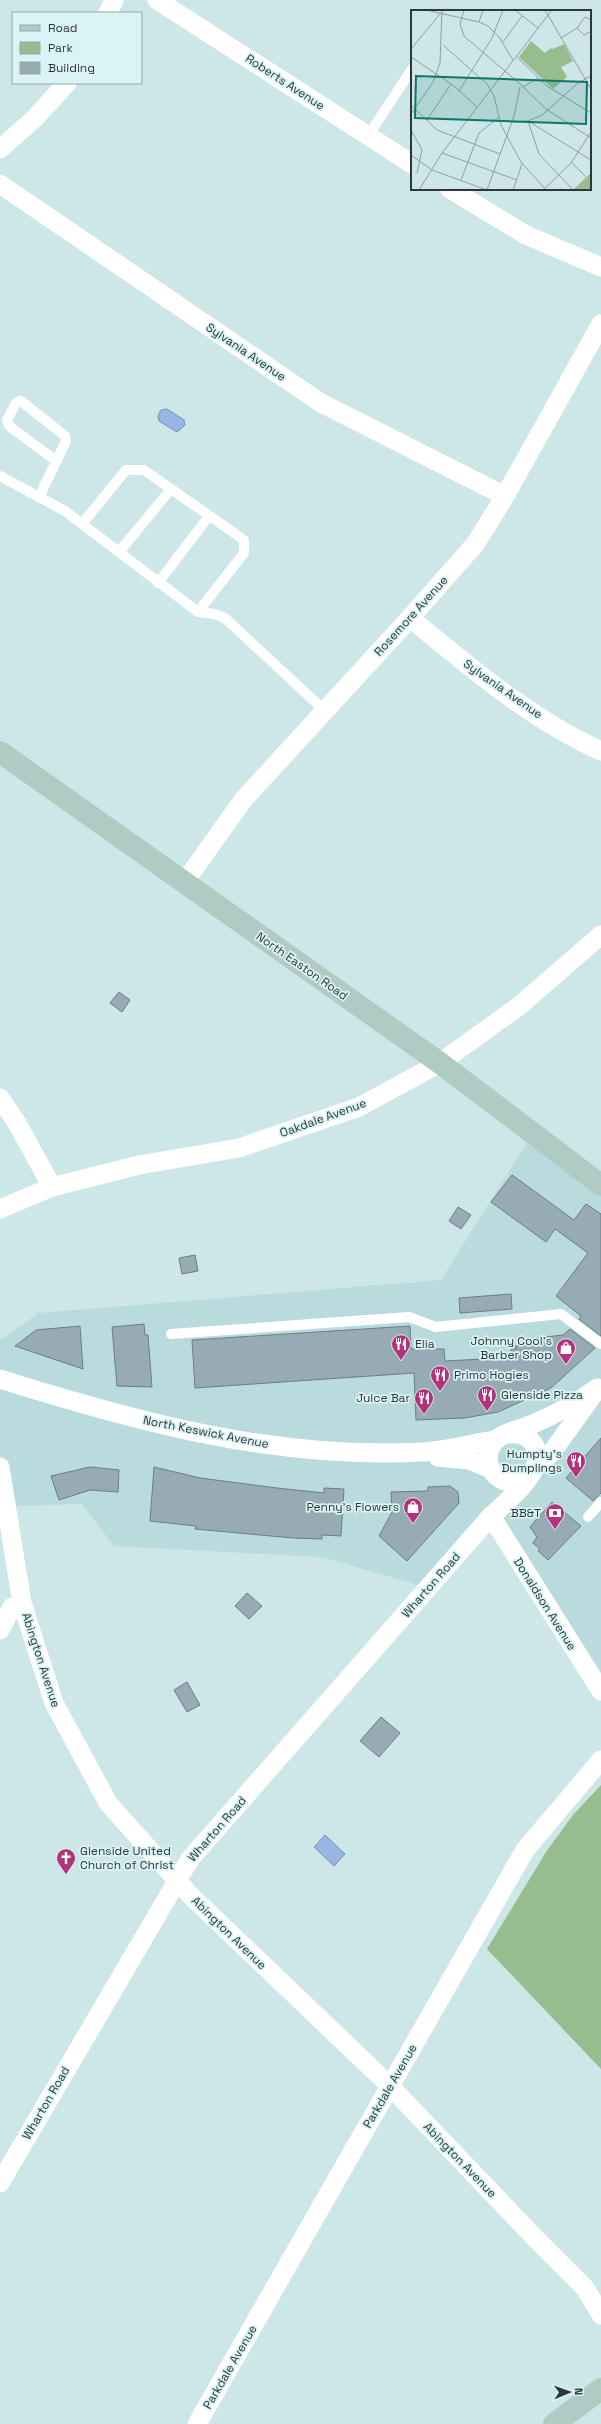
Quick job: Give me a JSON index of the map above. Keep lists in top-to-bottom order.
{
  "streets": {
    "main road": ["North Easton Road"],
    "street": [
      "Roberts Avenue",
      "Sylvania Avenue",
      "Rosemore Avenue",
      "Oakdale Avenue",
      "North Keswick Avenue",
      "Wharton Road",
      "Donaldson Avenue",
      "Abington Avenue",
      "Parkdale Avenue"
    ]
  },
  "crossings": [
    ["Sylvania Avenue", "Rosemore Avenue"],
    ["Rosemore Avenue", "North Easton Road"],
    ["North Easton Road", "Oakdale Avenue"],
    ["North Keswick Avenue", "Wharton Road"],
    ["Wharton Road", "Donaldson Avenue"],
    ["Wharton Road", "Abington Avenue"],
    ["Abington Avenue", "Parkdale Avenue"]
  ],
  "places": {
    "restaurant": [
      "Elia",
      "Primo Hogies",
      "Glenside Pizza",
      "Juice Bar",
      "Humpty's Dumplings"
    ],
    "shop": ["Johnny Cool's Barber Shop", "Penny's Flowers"],
    "bank": ["BB&T"],
    "church": ["Glenside United Church of Christ"]
  },
  "legend": ["Road", "Park", "Building"],
  "north": "right"
}
